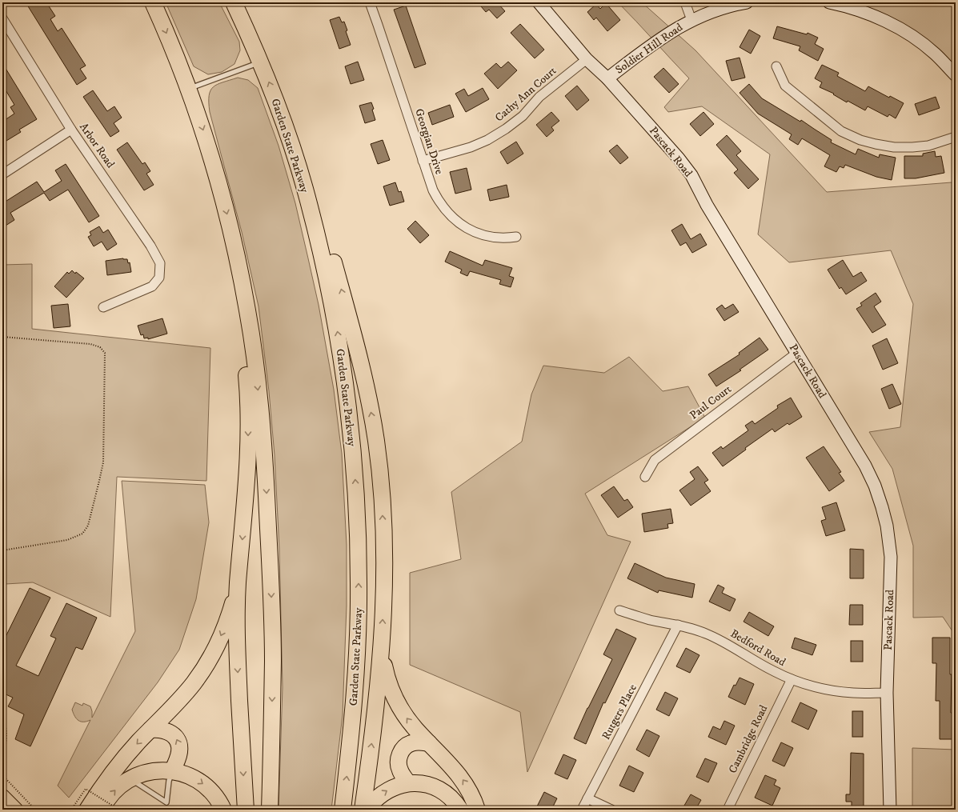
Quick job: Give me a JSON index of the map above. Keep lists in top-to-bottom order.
{
  "streets": {
    "highway": ["Garden State Parkway"],
    "street": [
      "Soldier Hill Road",
      "Cathy Ann Court",
      "Georgian Drive",
      "Arbor Road",
      "Pascack Road",
      "Paul Court",
      "Bedford Road",
      "Rutgers Place",
      "Cambridge Road"
    ]
  },
  "crossings": [
    ["Soldier Hill Road", "Pascack Road"],
    ["Cathy Ann Court", "Georgian Drive"],
    ["Cathy Ann Court", "Pascack Road"],
    ["Pascack Road", "Paul Court"],
    ["Pascack Road", "Bedford Road"],
    ["Bedford Road", "Rutgers Place"],
    ["Bedford Road", "Cambridge Road"]
  ]
}
